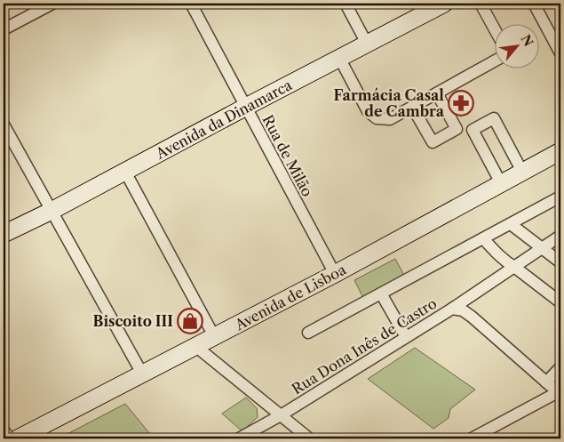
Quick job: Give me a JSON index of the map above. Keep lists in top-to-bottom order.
{
  "streets": {
    "main road": ["Avenida da Dinamarca", "Avenida de Lisboa"],
    "street": ["Rua de Milão", "Rua Dona Inês de Castro"]
  },
  "crossings": [
    ["Avenida da Dinamarca", "Rua de Milão"],
    ["Rua de Milão", "Avenida de Lisboa"]
  ],
  "places": {
    "pharmacy": ["Farmácia Casal de Cambra"],
    "shop": ["Biscoito III"]
  },
  "north": "top right"
}
